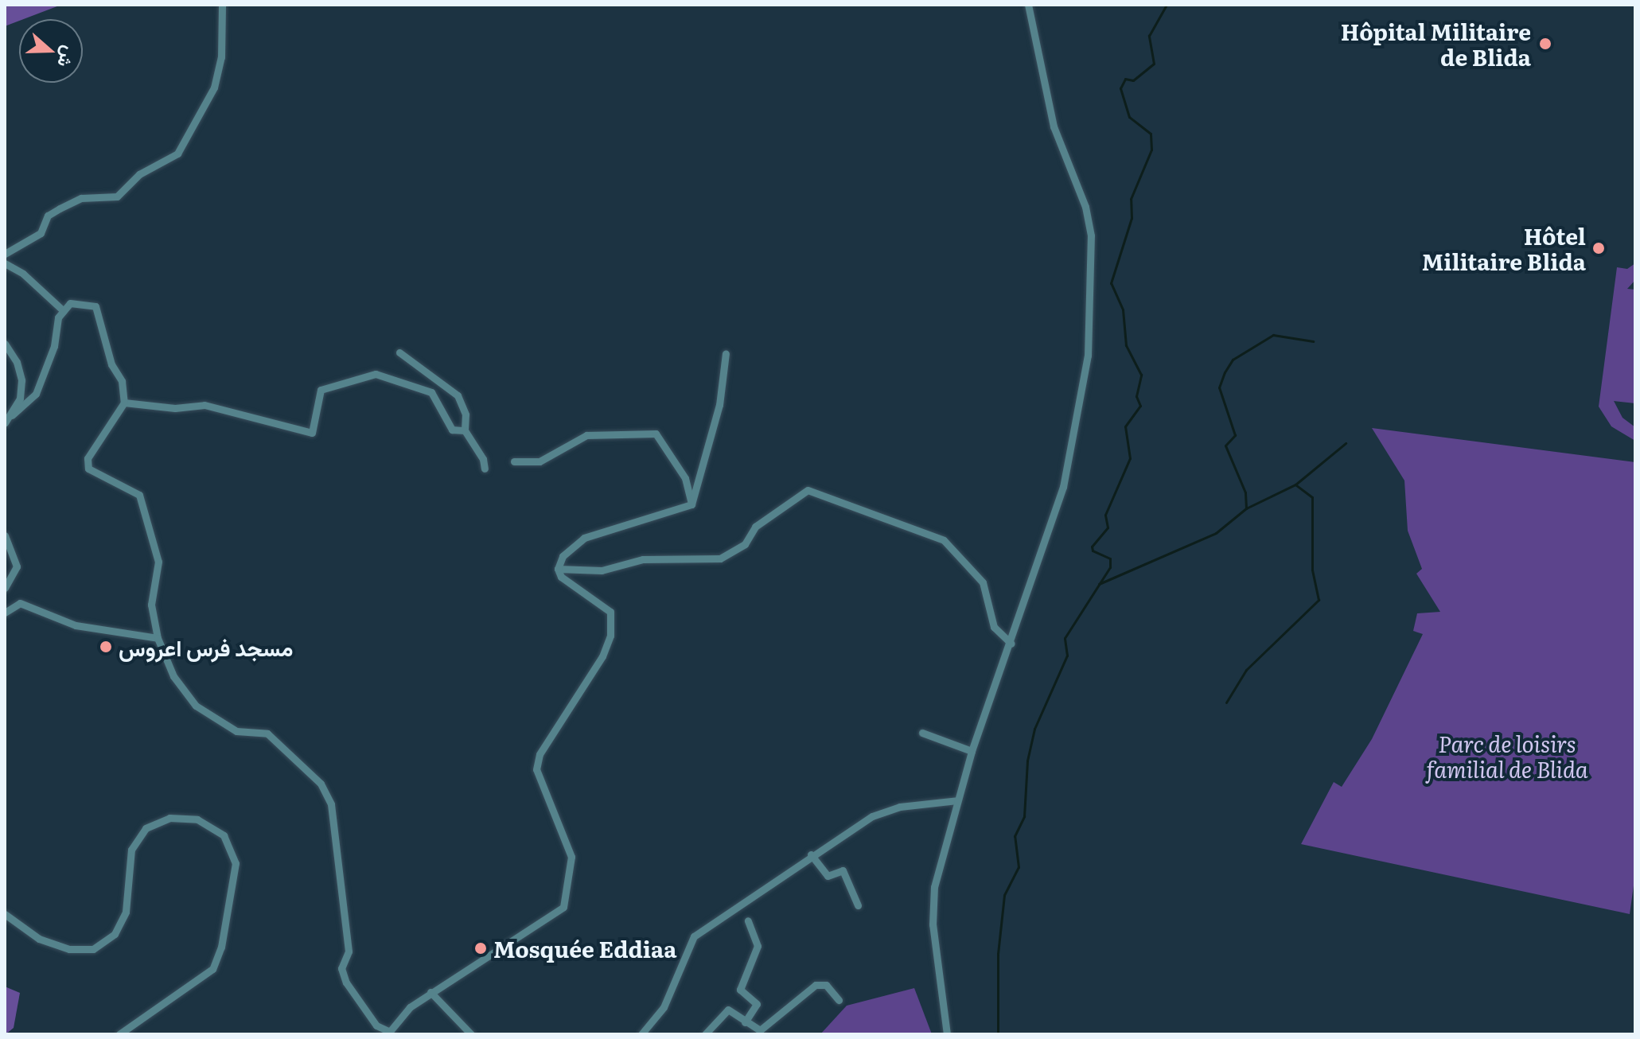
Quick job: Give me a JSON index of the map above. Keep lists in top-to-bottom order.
{
  "parks": ["Parc de loisirs familial de Blida"],
  "places": [
    "Hôpital Militaire de Blida",
    "Hôtel Militaire Blida",
    "مسجد فرس اعروس",
    "Mosquée Eddiaa"
  ],
  "north": "right"
}
